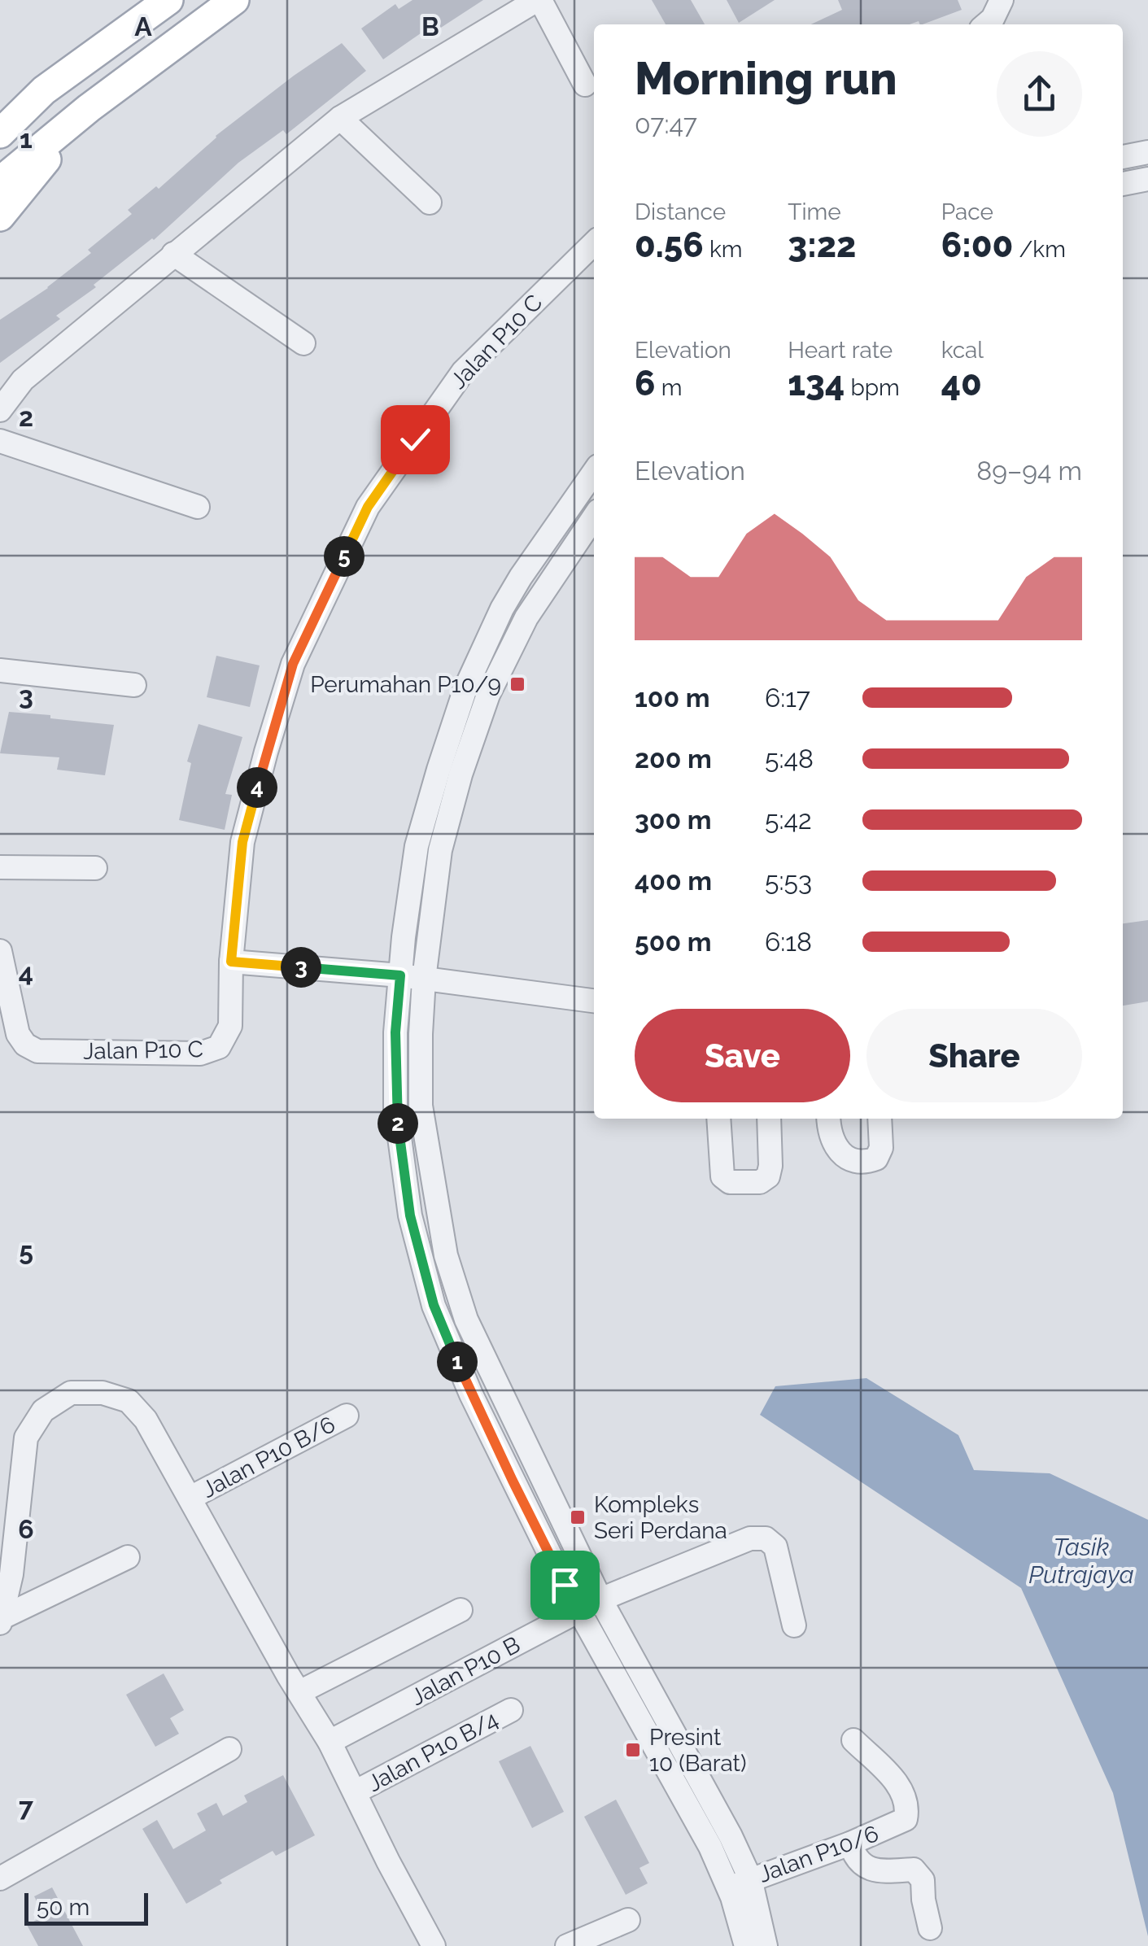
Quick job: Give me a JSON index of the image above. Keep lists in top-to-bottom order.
{
  "streets": {
    "street": [
      "Jalan P10 C",
      "Jalan P10 B/6",
      "Jalan P10 B",
      "Jalan P10 B/4",
      "Jalan P10/6"
    ]
  },
  "water": ["Tasik Putrajaya"],
  "places": {
    "transit": ["Perumahan P10/9", "Kompleks Seri Perdana", "Presint 10 (Barat)"]
  },
  "scale_bar": "50 m",
  "page": {
    "heading": ["Morning run", "07:47"],
    "stats": [
      ["Distance", "0.56 km"],
      ["Time", "3:22"],
      ["Pace", "6:00 /km"],
      ["Elevation", "6 m"],
      ["Heart rate", "134 bpm"],
      ["kcal", "40"]
    ],
    "chart": ["Elevation", "89–94 m"],
    "pins": [
      "5",
      "4",
      "3",
      "2",
      "1"
    ],
    "list": [
      {
        "name": "100 m",
        "note": "6:17"
      },
      {
        "name": "200 m",
        "note": "5:48"
      },
      {
        "name": "300 m",
        "note": "5:42"
      },
      {
        "name": "400 m",
        "note": "5:53"
      },
      {
        "name": "500 m",
        "note": "6:18"
      }
    ],
    "buttons": ["Save", "Share"],
    "scale": "50 m"
  },
  "grid": {
    "columns": ["A", "B"],
    "rows": [
      "1",
      "2",
      "3",
      "4",
      "5",
      "6",
      "7"
    ]
  }
}
